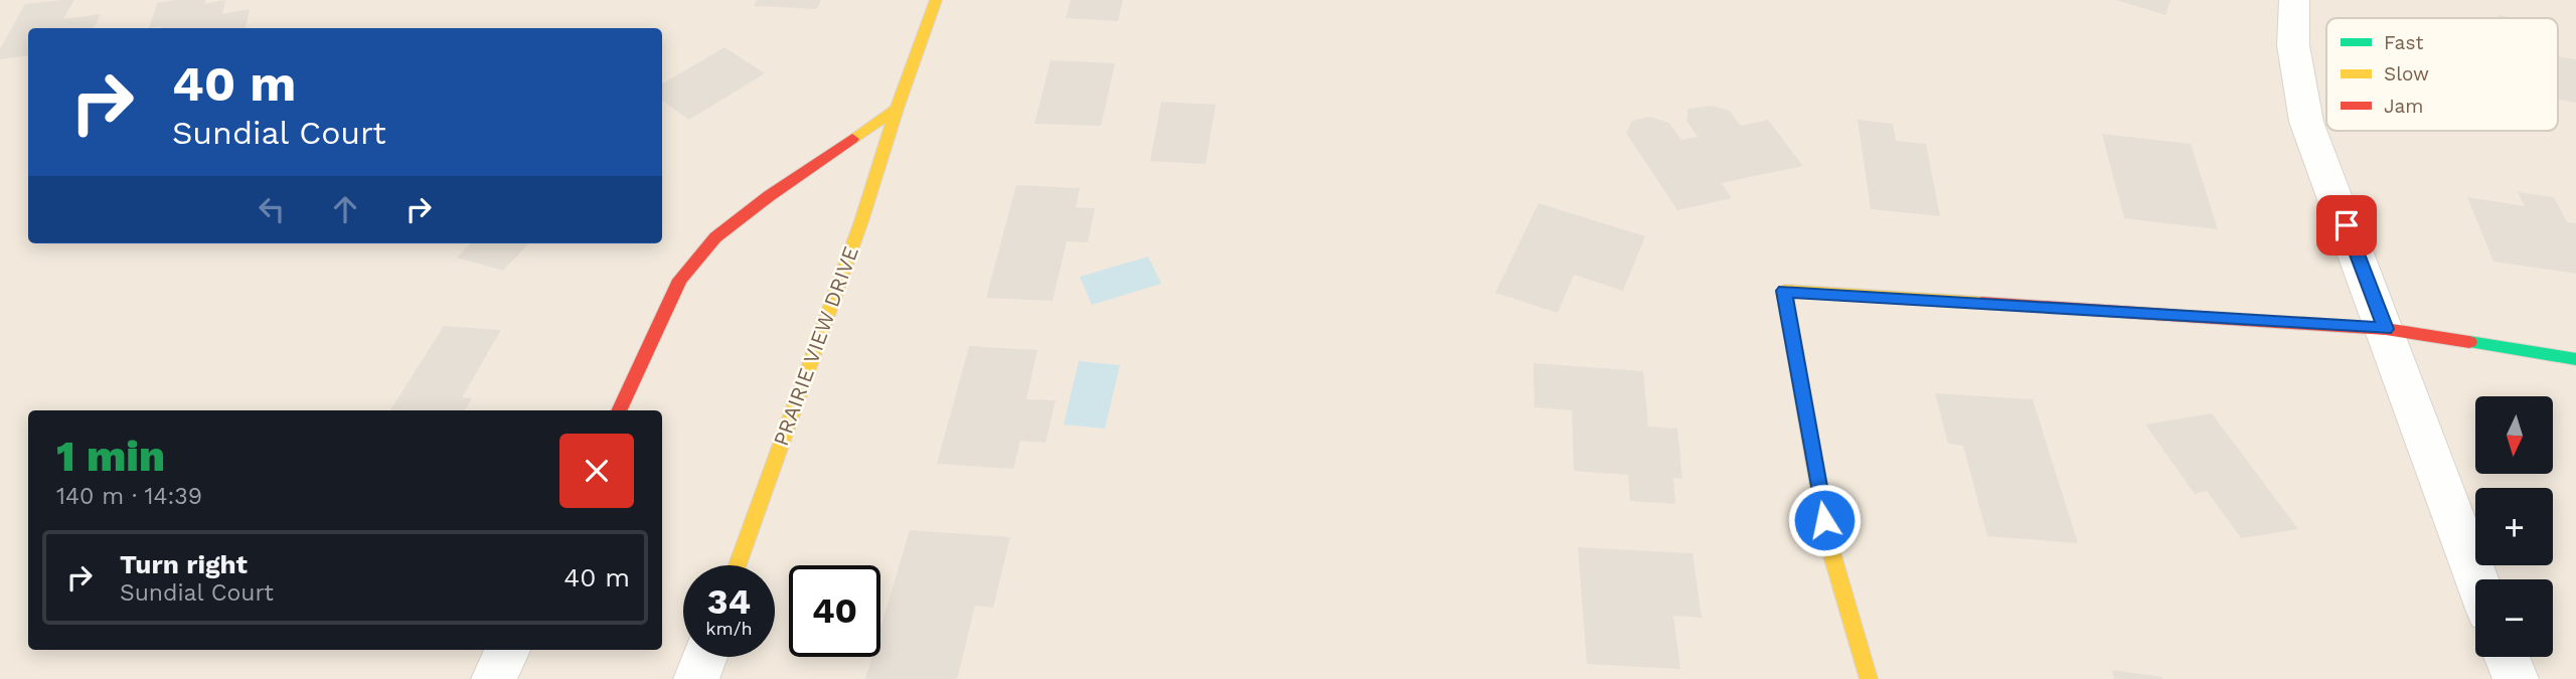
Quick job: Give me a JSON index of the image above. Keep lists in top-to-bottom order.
{
  "streets": {
    "street": ["PRAIRIE VIEW DRIVE"]
  },
  "legend": ["Fast", "Slow", "Jam"],
  "north": "bottom",
  "page": {
    "turn": ["40 m", "Sundial Court"],
    "map_buttons": ["+", "−"],
    "heading": ["1 min", "140 m · 14:39"],
    "list": [
      {
        "name": "Turn right",
        "note": "Sundial Court",
        "value": "40 m"
      }
    ],
    "speed": "34 km/h",
    "limit": "40"
  }
}
